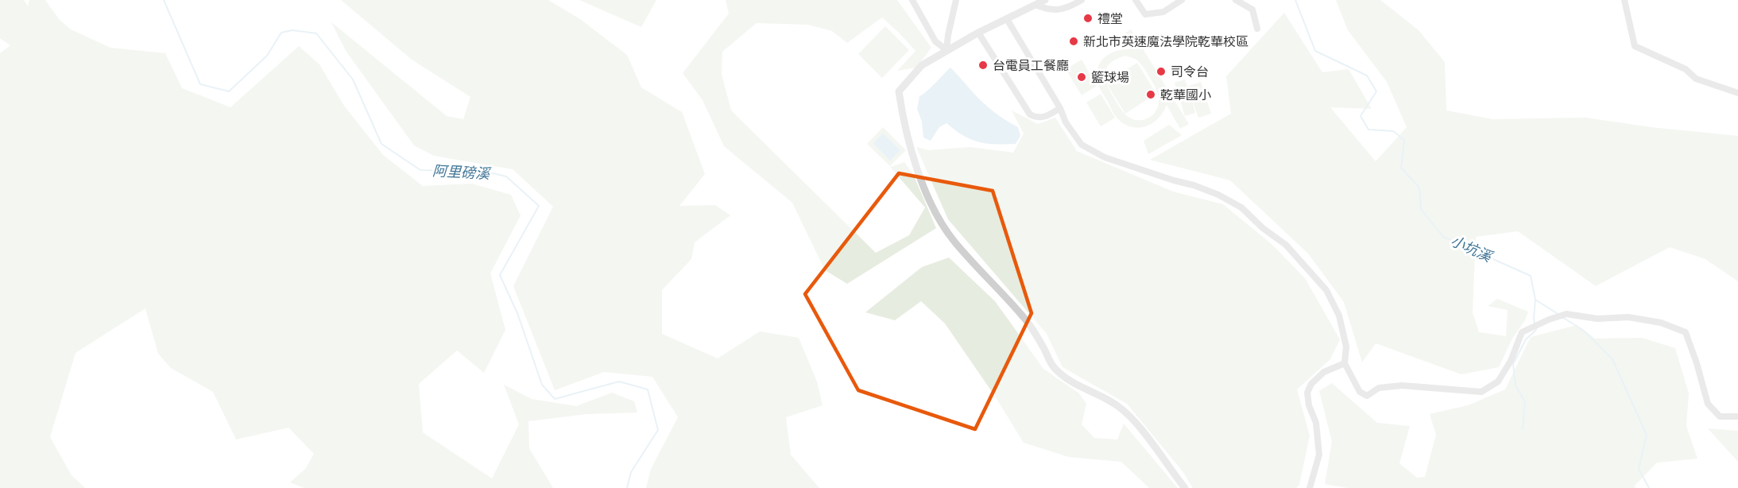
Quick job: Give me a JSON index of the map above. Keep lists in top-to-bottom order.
{
  "water": ["阿里磅溪", "小坑溪"],
  "places": [
    "禮堂",
    "新北市英速魔法學院乾華校區",
    "台電員工餐廳",
    "司令台",
    "籃球場",
    "乾華國小"
  ]
}
